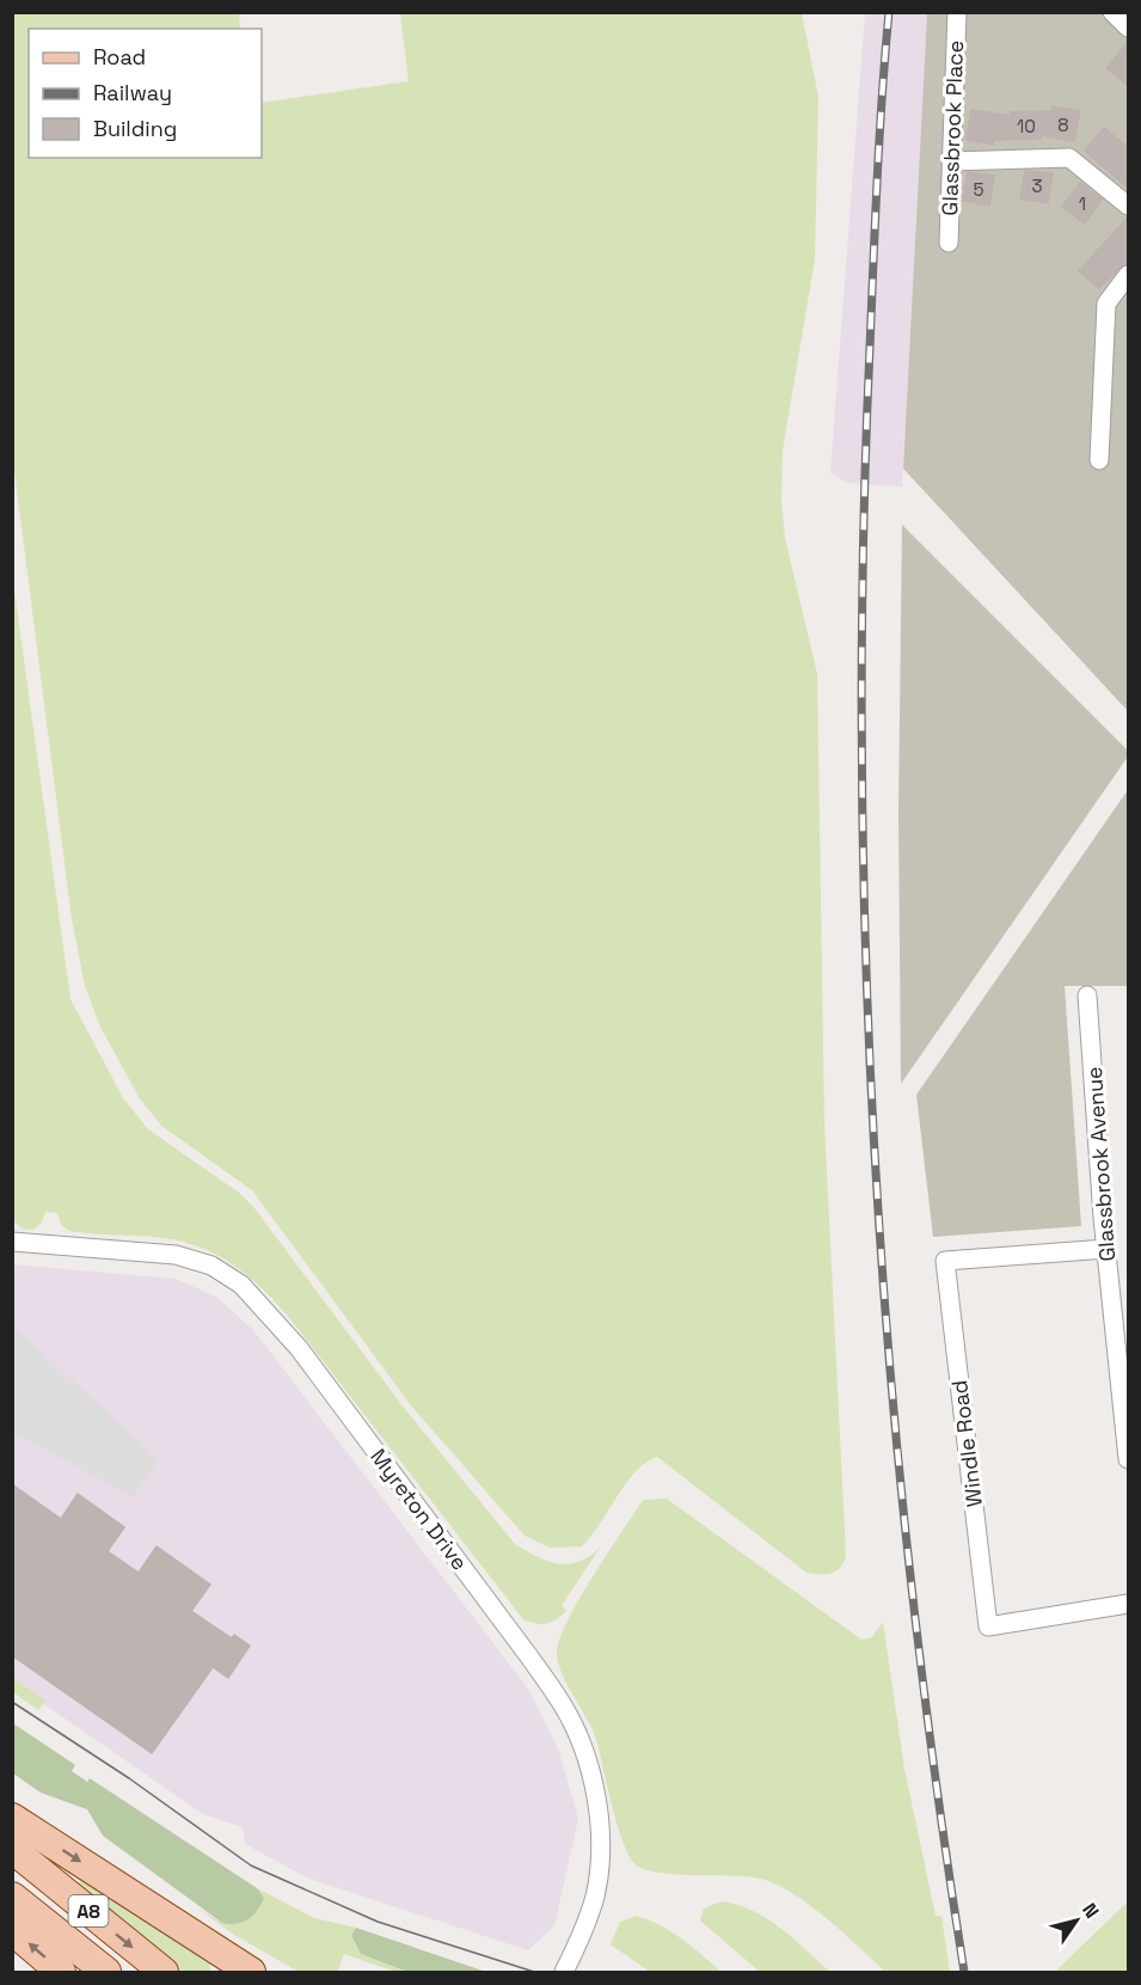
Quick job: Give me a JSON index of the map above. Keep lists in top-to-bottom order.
{
  "streets": {
    "main road": ["A8"],
    "street": [
      "Glassbrook Place",
      "Glassbrook Avenue",
      "Windle Road",
      "Myreton Drive"
    ]
  },
  "crossings": [
    ["Glassbrook Avenue", "Windle Road"]
  ],
  "house_numbers": [
    "8",
    "10",
    "3",
    "5",
    "1"
  ],
  "legend": ["Road", "Railway", "Building"],
  "north": "top right"
}
